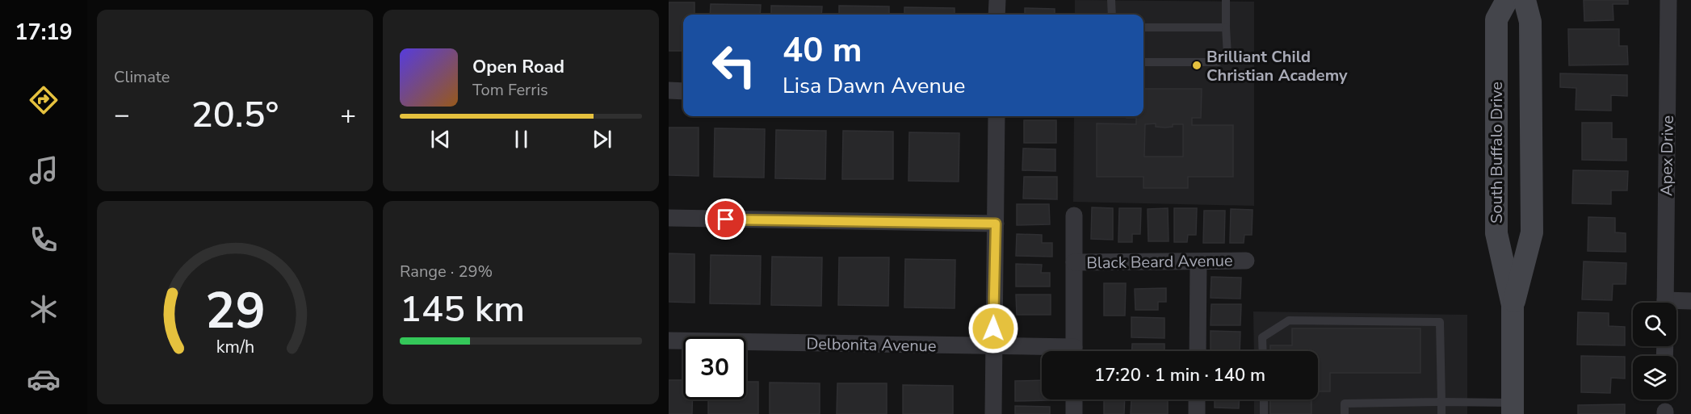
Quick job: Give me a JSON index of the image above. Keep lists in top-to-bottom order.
{
  "streets": {
    "main road": ["South Buffalo Drive"],
    "street": ["Apex Drive", "Black Beard Avenue", "Delbonita Avenue"]
  },
  "places": ["Brilliant Child Christian Academy"],
  "page": {
    "tabs": "17:19",
    "tile": [
      "Climate",
      ["Range · 29%", "145 km"]
    ],
    "turn": ["40 m", "Lisa Dawn Avenue"],
    "song": ["Open Road", "Tom Ferris"],
    "heat": ["−", "20.5°", "+"],
    "limit": "30",
    "trip": "17:20 · 1 min · 140 m",
    "gauge": ["29", "km/h"]
  }
}
